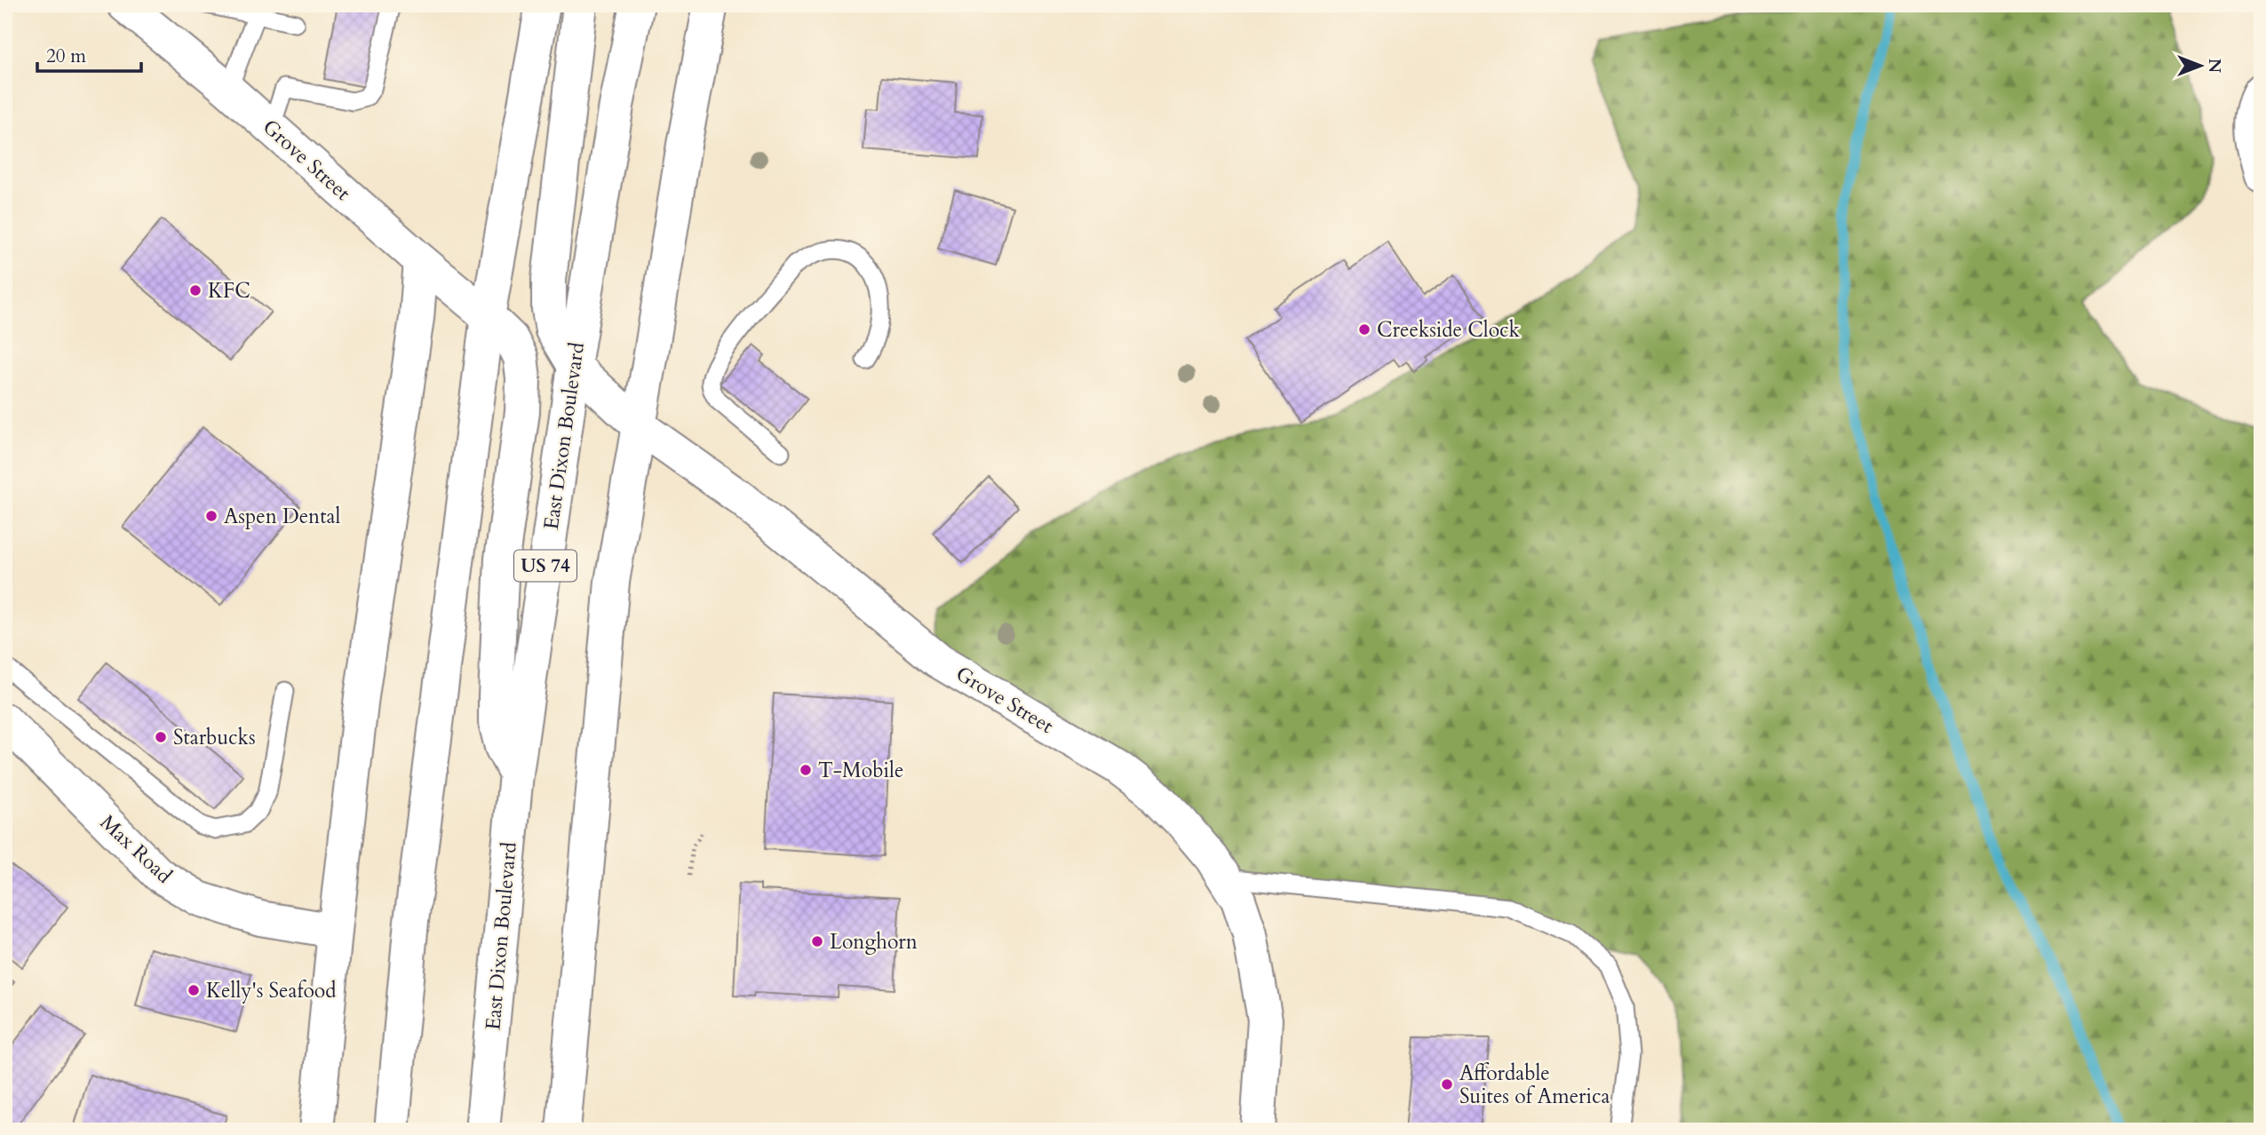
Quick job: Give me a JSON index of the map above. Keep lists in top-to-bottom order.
{
  "streets": {
    "main road": [
      "Grove Street",
      "East Dixon Boulevard",
      "US 74",
      "Max Road"
    ]
  },
  "crossings": [
    ["Grove Street", "East Dixon Boulevard"]
  ],
  "places": [
    "KFC",
    "Creekside Clock",
    "Aspen Dental",
    "Starbucks",
    "T-Mobile",
    "Longhorn",
    "Kelly's Seafood",
    "Affordable Suites of America"
  ],
  "scale_bar": "20 m",
  "north": "right"
}
